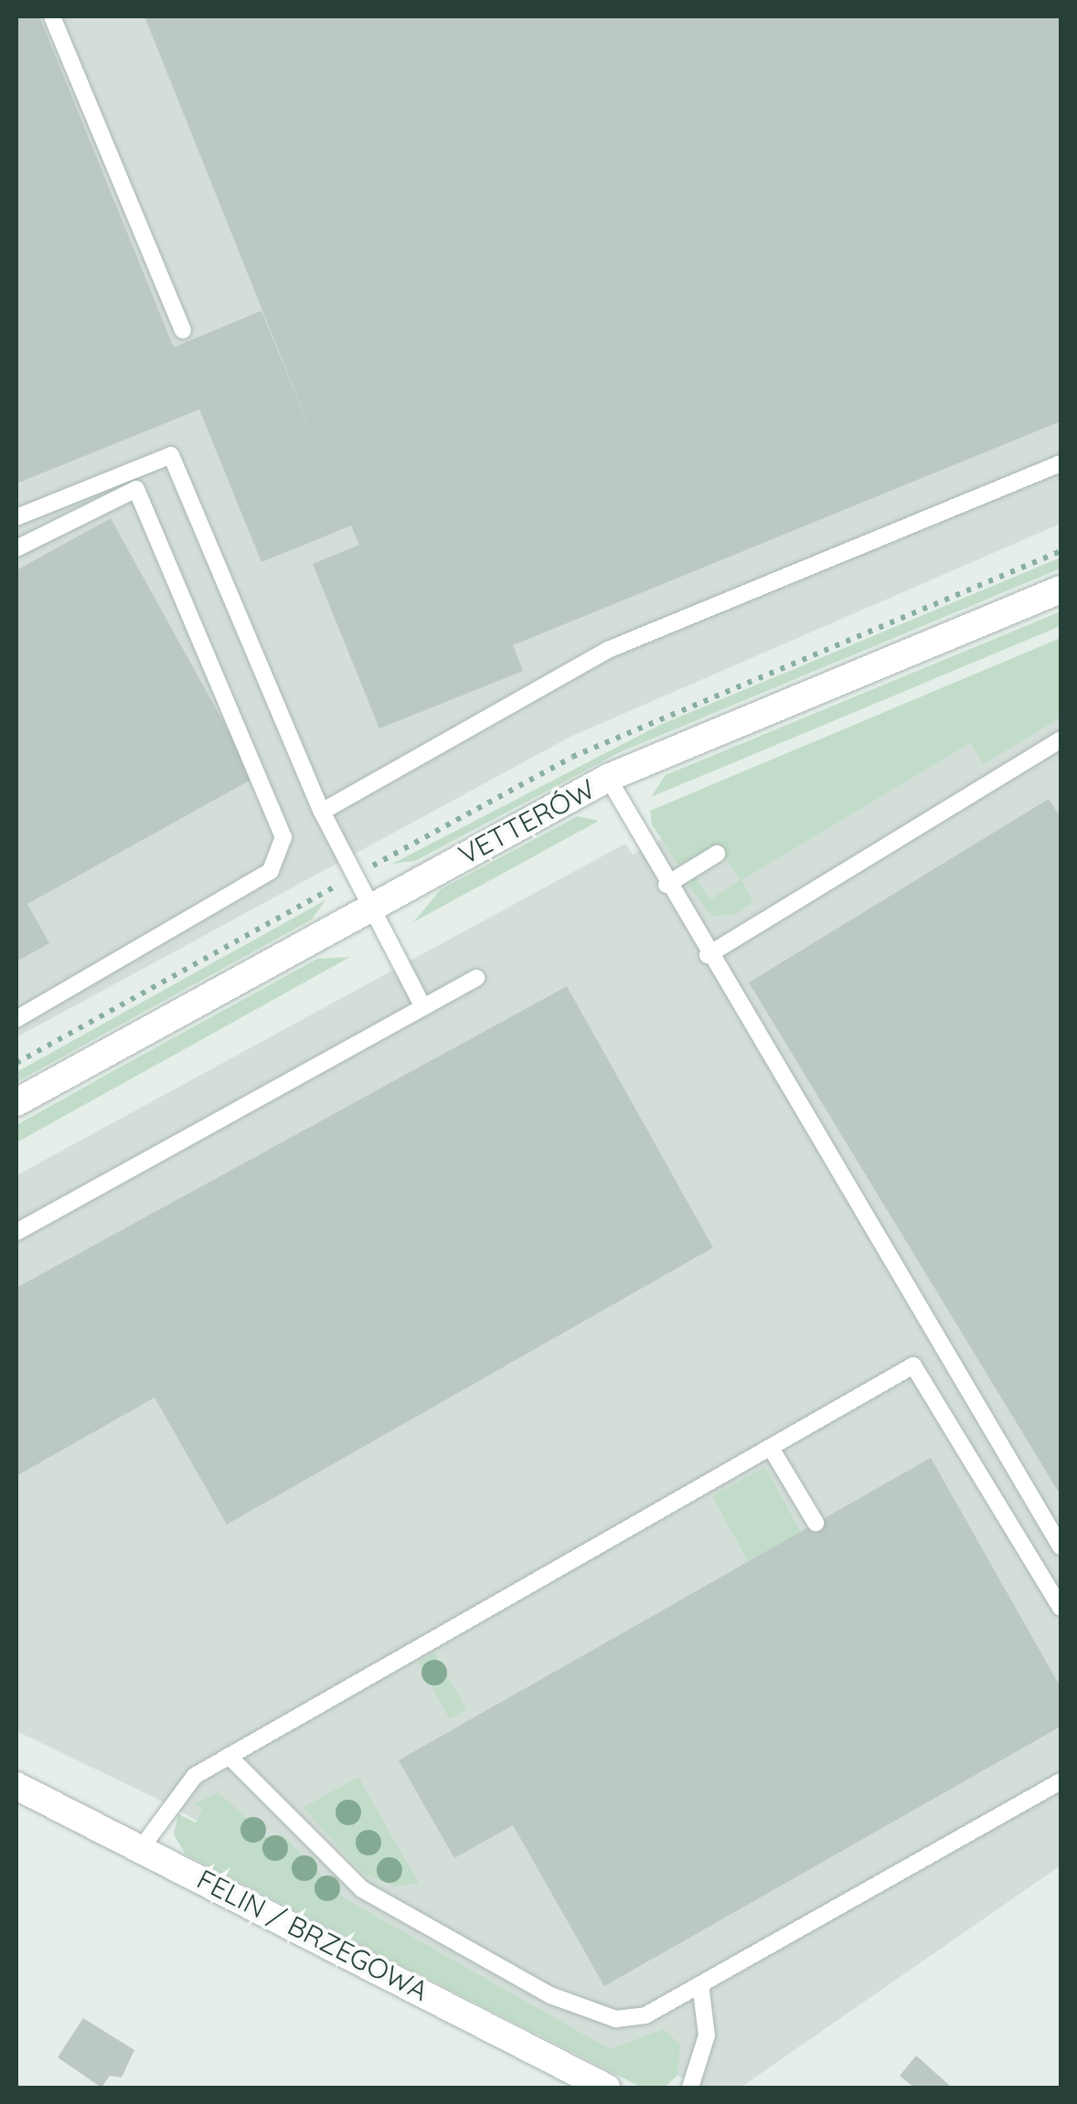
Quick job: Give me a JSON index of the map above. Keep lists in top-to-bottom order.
{
  "streets": {
    "street": ["VETTERÓW", "FELIN / BRZEGOWA"]
  }
}
